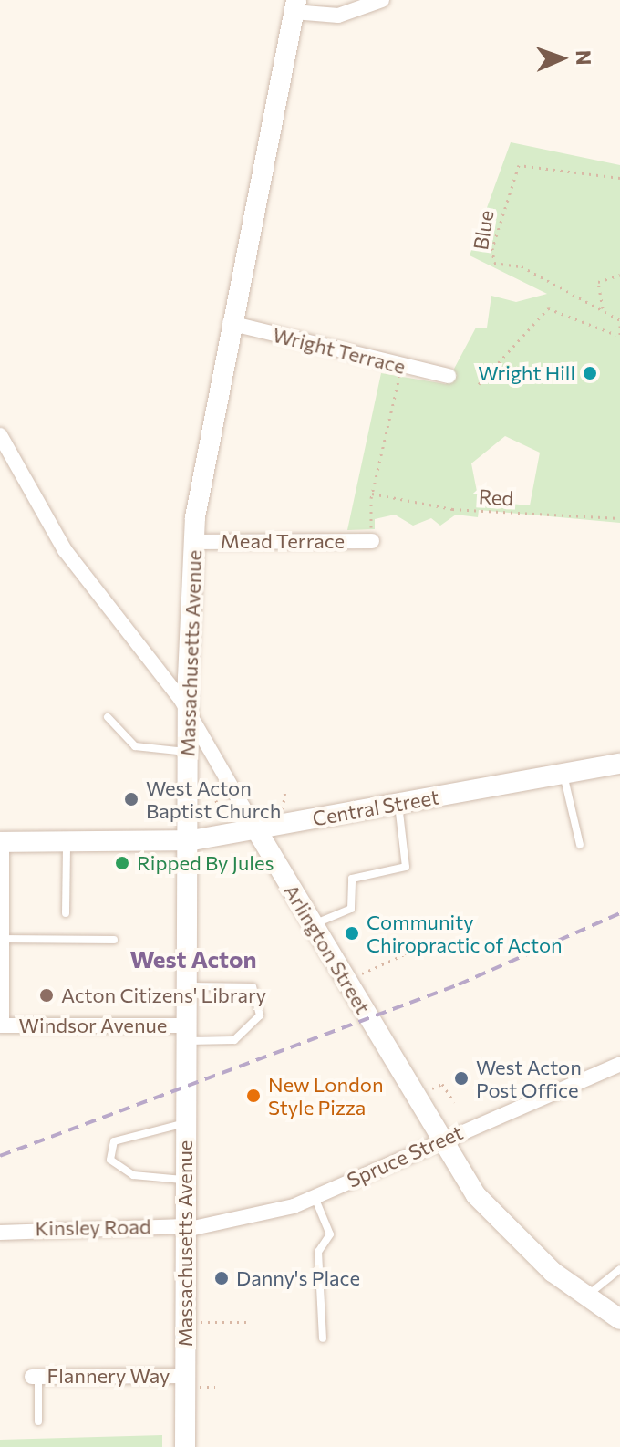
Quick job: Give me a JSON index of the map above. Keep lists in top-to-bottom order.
{
  "streets": {
    "main road": ["Massachusetts Avenue", "Central Street", "Arlington Street"],
    "street": [
      "Wright Terrace",
      "Mead Terrace",
      "Windsor Avenue",
      "Spruce Street",
      "Kinsley Road",
      "Flannery Way"
    ],
    "path": ["Blue", "Red"]
  },
  "crossings": [
    ["Wright Terrace", "Massachusetts Avenue"],
    ["Mead Terrace", "Massachusetts Avenue"],
    ["Massachusetts Avenue", "Central Street"],
    ["Massachusetts Avenue", "Arlington Street"],
    ["Massachusetts Avenue", "Windsor Avenue"],
    ["Massachusetts Avenue", "Spruce Street"],
    ["Massachusetts Avenue", "Kinsley Road"],
    ["Massachusetts Avenue", "Flannery Way"],
    ["Central Street", "Arlington Street"],
    ["Arlington Street", "Spruce Street"],
    ["Spruce Street", "Kinsley Road"]
  ],
  "districts": ["West Acton"],
  "places": [
    "Wright Hill",
    "West Acton Baptist Church",
    "Ripped By Jules",
    "Community Chiropractic of Acton",
    "Acton Citizens' Library",
    "West Acton Post Office",
    "New London Style Pizza",
    "Danny's Place"
  ],
  "north": "right"
}
